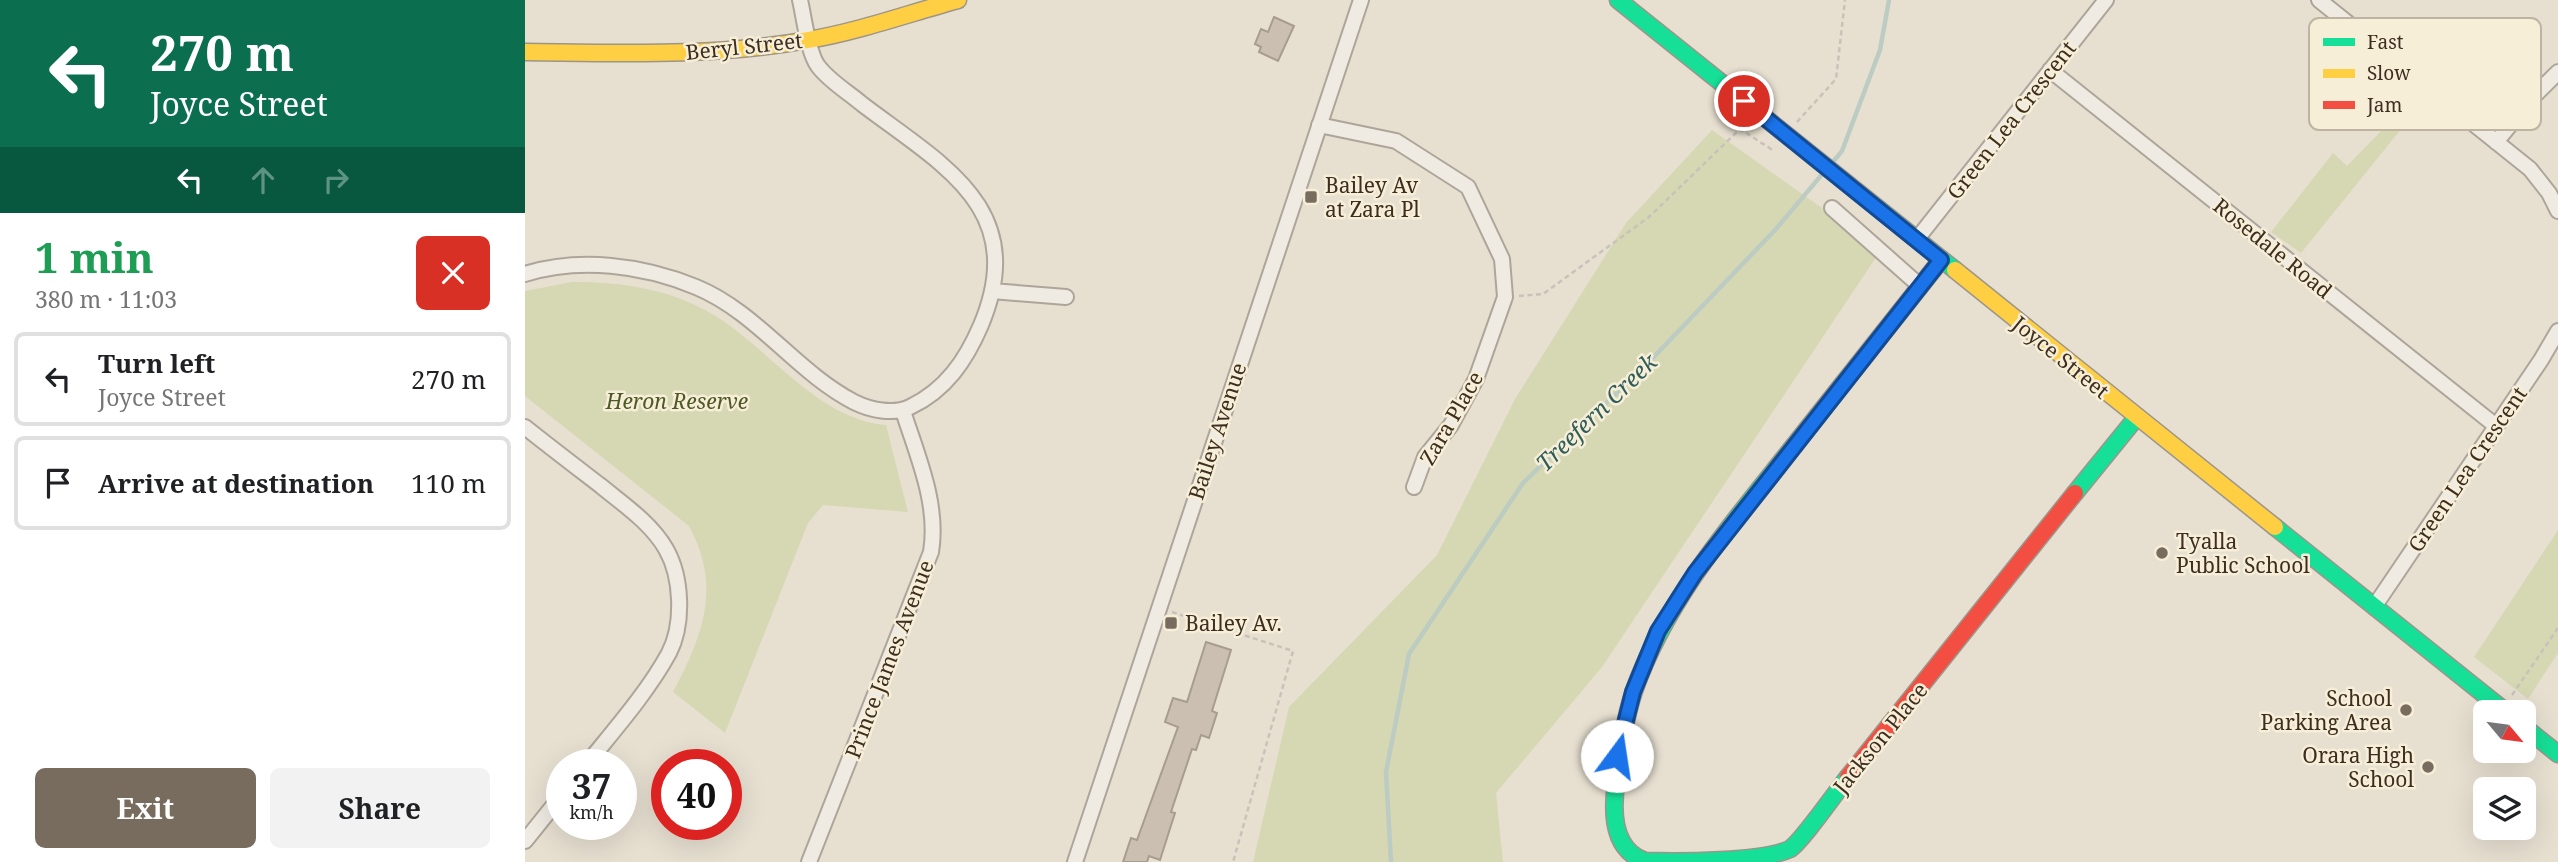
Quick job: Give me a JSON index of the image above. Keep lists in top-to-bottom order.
{
  "streets": {
    "street": [
      "Beryl Street",
      "Green Lea Crescent",
      "Rosedale Road",
      "Joyce Street",
      "Zara Place",
      "Bailey Avenue",
      "Prince James Avenue",
      "Jackson Place"
    ]
  },
  "crossings": [
    ["Green Lea Crescent", "Rosedale Road"],
    ["Green Lea Crescent", "Joyce Street"],
    ["Joyce Street", "Jackson Place"],
    ["Zara Place", "Bailey Avenue"]
  ],
  "water": ["Treefern Creek"],
  "parks": ["Heron Reserve"],
  "places": {
    "transit": ["Bailey Av at Zara Pl", "Bailey Av."],
    "other": ["Tyalla Public School", "School Parking Area", "Orara High School"]
  },
  "legend": ["Fast", "Slow", "Jam"],
  "north": "bottom right",
  "page": {
    "turn": ["270 m", "Joyce Street"],
    "heading": ["1 min", "380 m · 11:03"],
    "list": [
      {
        "name": "Turn left",
        "note": "Joyce Street",
        "value": "270 m"
      },
      {
        "name": "Arrive at destination",
        "value": "110 m"
      }
    ],
    "speed": "37 km/h",
    "limit": "40",
    "buttons": ["Exit", "Share"]
  }
}
